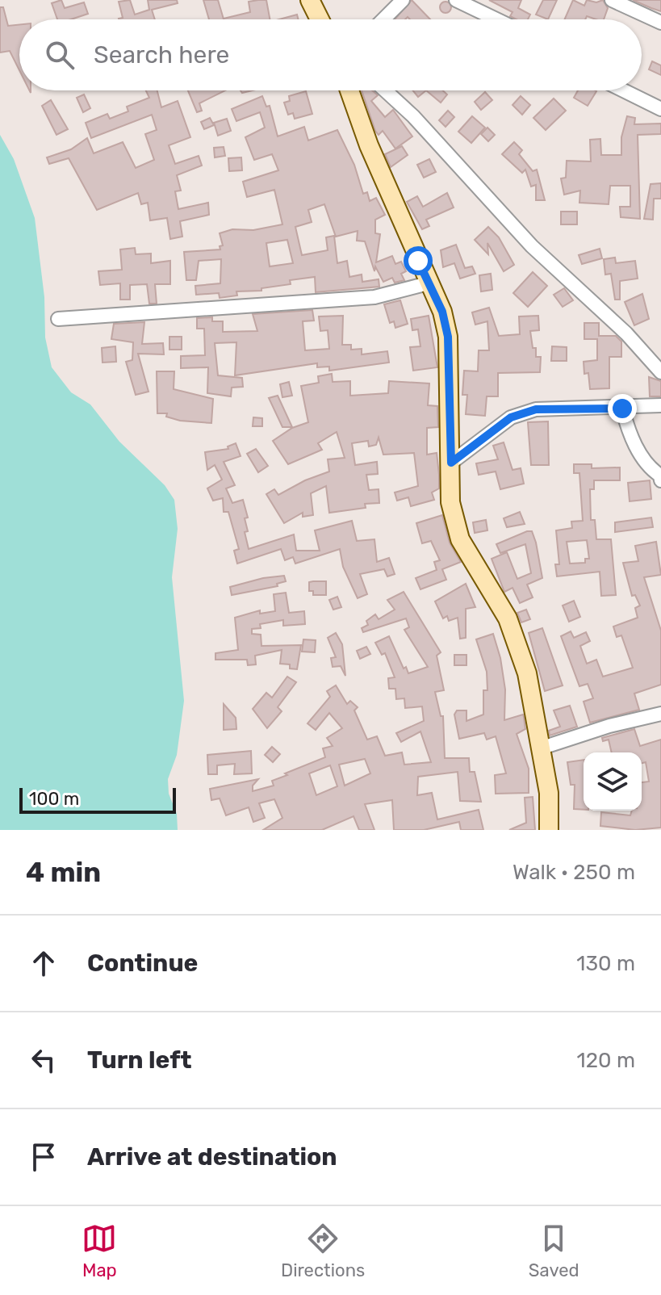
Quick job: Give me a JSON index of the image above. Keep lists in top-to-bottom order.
{
  "scale_bar": "100 m",
  "page": {
    "search": "Search here",
    "scale": "100 m",
    "heading": ["4 min", "Walk · 250 m"],
    "list": [
      ["Continue", "130 m"],
      ["Turn left", "120 m"],
      "Arrive at destination"
    ],
    "nav": ["Map", "Directions", "Saved"]
  }
}
